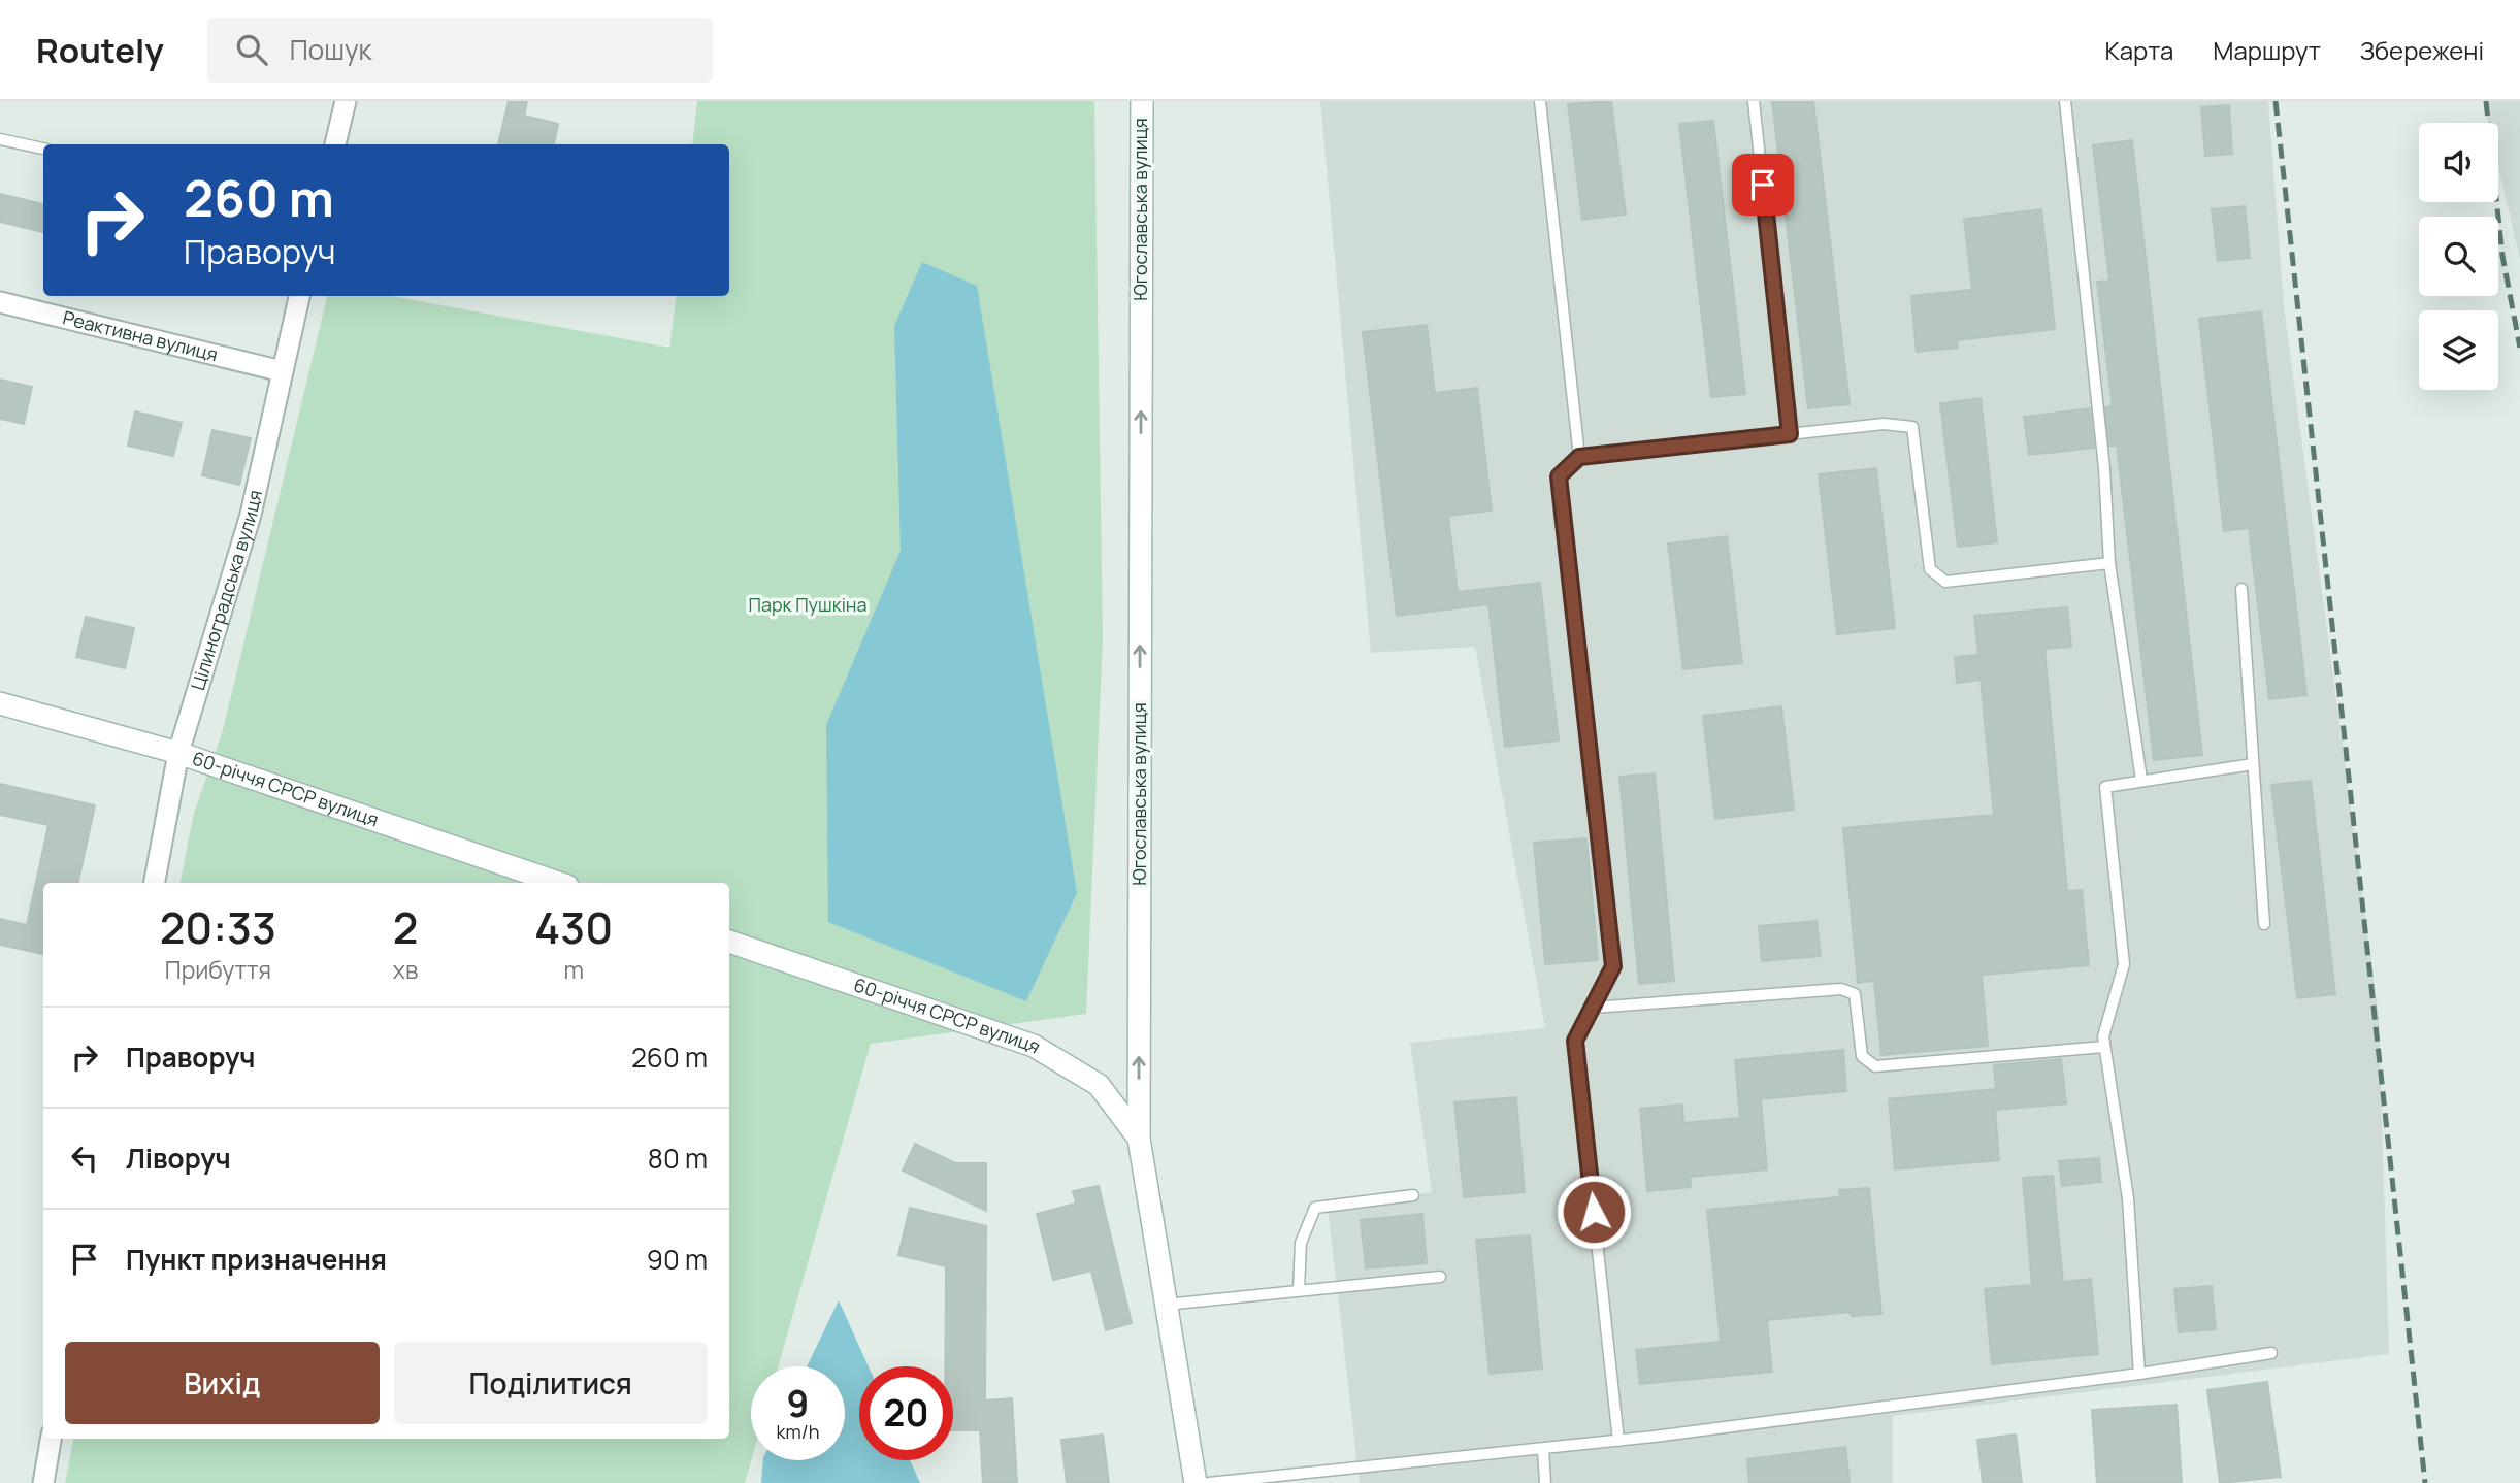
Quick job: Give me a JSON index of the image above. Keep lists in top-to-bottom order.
{
  "streets": {
    "main road": ["Югославська вулиця", "60-річчя СРСР вулиця"],
    "street": ["Реактивна вулиця", "Цілиноградська вулиця"]
  },
  "crossings": [
    ["Югославська вулиця", "60-річчя СРСР вулиця"],
    ["Реактивна вулиця", "Цілиноградська вулиця"],
    ["Цілиноградська вулиця", "60-річчя СРСР вулиця"]
  ],
  "one_way": ["Югославська вулиця"],
  "parks": ["Парк Пушкіна"],
  "page": {
    "header": "Routely",
    "search": "Пошук",
    "nav": ["Карта", "Маршрут", "Збережені"],
    "turn": ["260 m", "Праворуч"],
    "eta": [
      "20:33",
      "Прибуття",
      "2",
      "хв",
      "430",
      "m"
    ],
    "list": [
      {
        "name": "Праворуч",
        "value": "260 m"
      },
      {
        "name": "Ліворуч",
        "value": "80 m"
      },
      {
        "name": "Пункт призначення",
        "value": "90 m"
      }
    ],
    "buttons": ["Вихід", "Поділитися"],
    "speed": "9 km/h",
    "limit": "20"
  }
}
